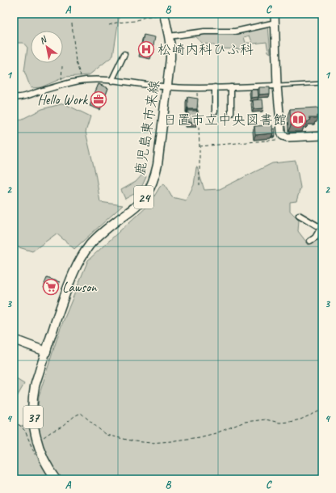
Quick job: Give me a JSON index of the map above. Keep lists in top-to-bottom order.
{
  "streets": {
    "main road": ["鹿児島東市来線", "24", "37"]
  },
  "crossings": [
    ["鹿児島東市来線", "37"]
  ],
  "places": {
    "hospital": ["松崎内科ひふ科"],
    "office": ["Hello Work"],
    "library": ["日置市立中央図書館"],
    "supermarket": ["Lawson"]
  },
  "north": "top left",
  "grid": {
    "columns": ["A", "B", "C"],
    "rows": [
      "1",
      "2",
      "3",
      "4"
    ]
  }
}
